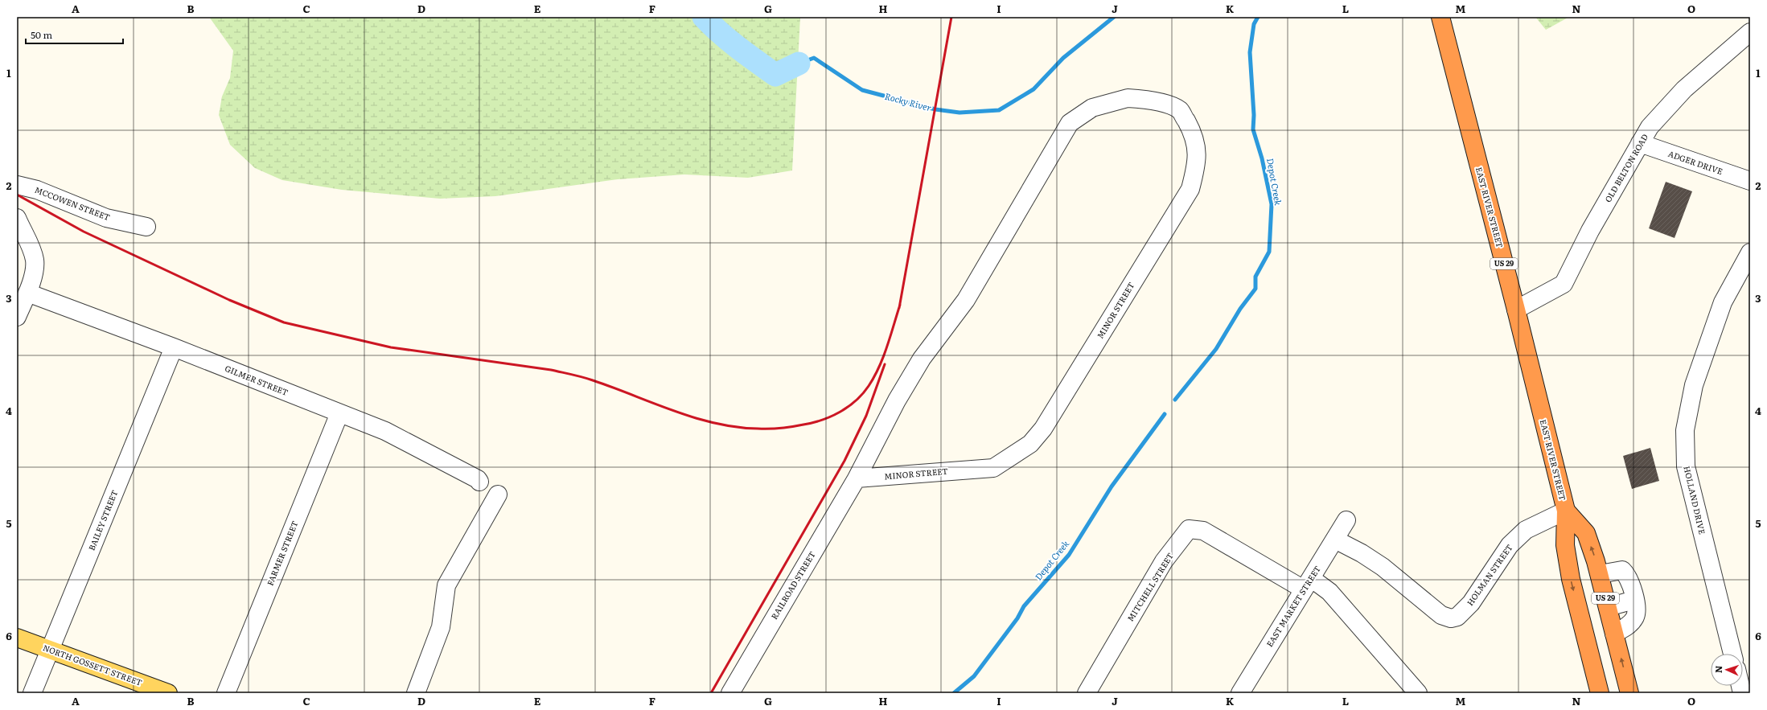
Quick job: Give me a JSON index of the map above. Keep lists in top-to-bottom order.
{
  "streets": {
    "highway": ["EAST RIVER STREET", "US 29"],
    "main road": ["NORTH GOSSETT STREET"],
    "street": [
      "ADGER DRIVE",
      "OLD BELTON ROAD",
      "MCCOWEN STREET",
      "MINOR STREET",
      "GILMER STREET",
      "HOLLAND DRIVE",
      "BAILEY STREET",
      "FARMER STREET",
      "HOLMAN STREET",
      "RAILROAD STREET",
      "MITCHELL STREET",
      "EAST MARKET STREET"
    ]
  },
  "crossings": [
    ["ADGER DRIVE", "OLD BELTON ROAD"],
    ["OLD BELTON ROAD", "EAST RIVER STREET"],
    ["EAST RIVER STREET", "HOLMAN STREET"],
    ["MINOR STREET", "RAILROAD STREET"],
    ["GILMER STREET", "BAILEY STREET"],
    ["GILMER STREET", "FARMER STREET"],
    ["BAILEY STREET", "NORTH GOSSETT STREET"],
    ["HOLMAN STREET", "EAST MARKET STREET"],
    ["MITCHELL STREET", "EAST MARKET STREET"]
  ],
  "water": ["Rocky River", "Depot Creek"],
  "scale_bar": "50 m",
  "north": "left",
  "grid": {
    "columns": [
      "A",
      "B",
      "C",
      "D",
      "E",
      "F",
      "G",
      "H",
      "I",
      "J",
      "K",
      "L",
      "M",
      "N",
      "O"
    ],
    "rows": [
      "1",
      "2",
      "3",
      "4",
      "5",
      "6"
    ]
  }
}
